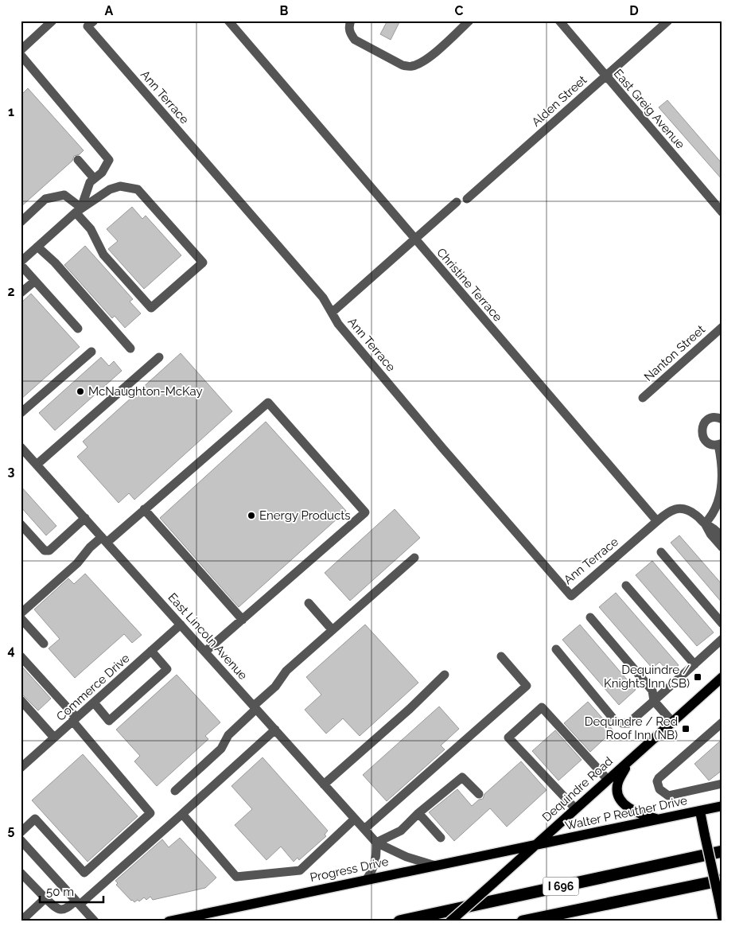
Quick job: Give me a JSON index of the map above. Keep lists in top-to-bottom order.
{
  "streets": {
    "highway": ["I 696"],
    "main road": ["Dequindre Road", "Walter P Reuther Drive", "Progress Drive"],
    "street": [
      "Ann Terrace",
      "Alden Street",
      "East Greig Avenue",
      "Christine Terrace",
      "Nanton Street",
      "East Lincoln Avenue",
      "Commerce Drive"
    ]
  },
  "crossings": [
    ["Ann Terrace", "Christine Terrace"],
    ["Alden Street", "East Greig Avenue"],
    ["East Lincoln Avenue", "Commerce Drive"],
    ["East Lincoln Avenue", "Progress Drive"],
    ["Dequindre Road", "Walter P Reuther Drive"],
    ["Dequindre Road", "Progress Drive"],
    ["Walter P Reuther Drive", "Progress Drive"]
  ],
  "places": {
    "other": ["McNaughton-McKay", "Energy Products"],
    "transit": ["Dequindre / Knights Inn (SB)", "Dequindre / Red Roof Inn (NB)"]
  },
  "scale_bar": "50 m",
  "grid": {
    "columns": [
      "A",
      "B",
      "C",
      "D"
    ],
    "rows": [
      "1",
      "2",
      "3",
      "4",
      "5"
    ]
  }
}
